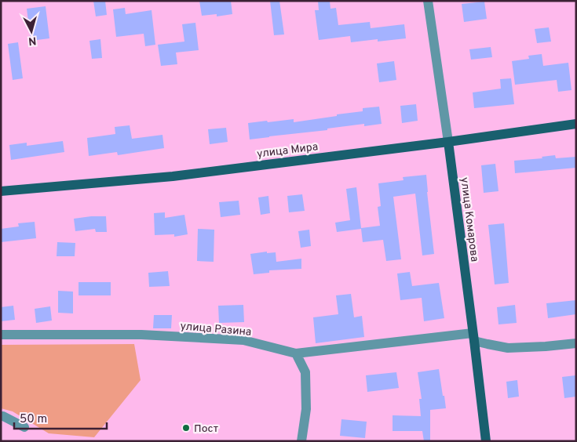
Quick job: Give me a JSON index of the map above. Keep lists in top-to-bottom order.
{
  "streets": {
    "main road": ["улица Мира", "улица Комарова"],
    "street": ["улица Разина"]
  },
  "crossings": [
    ["улица Мира", "улица Комарова"],
    ["улица Комарова", "улица Разина"]
  ],
  "places": ["Пост"],
  "scale_bar": "50 m",
  "north": "bottom"
}
